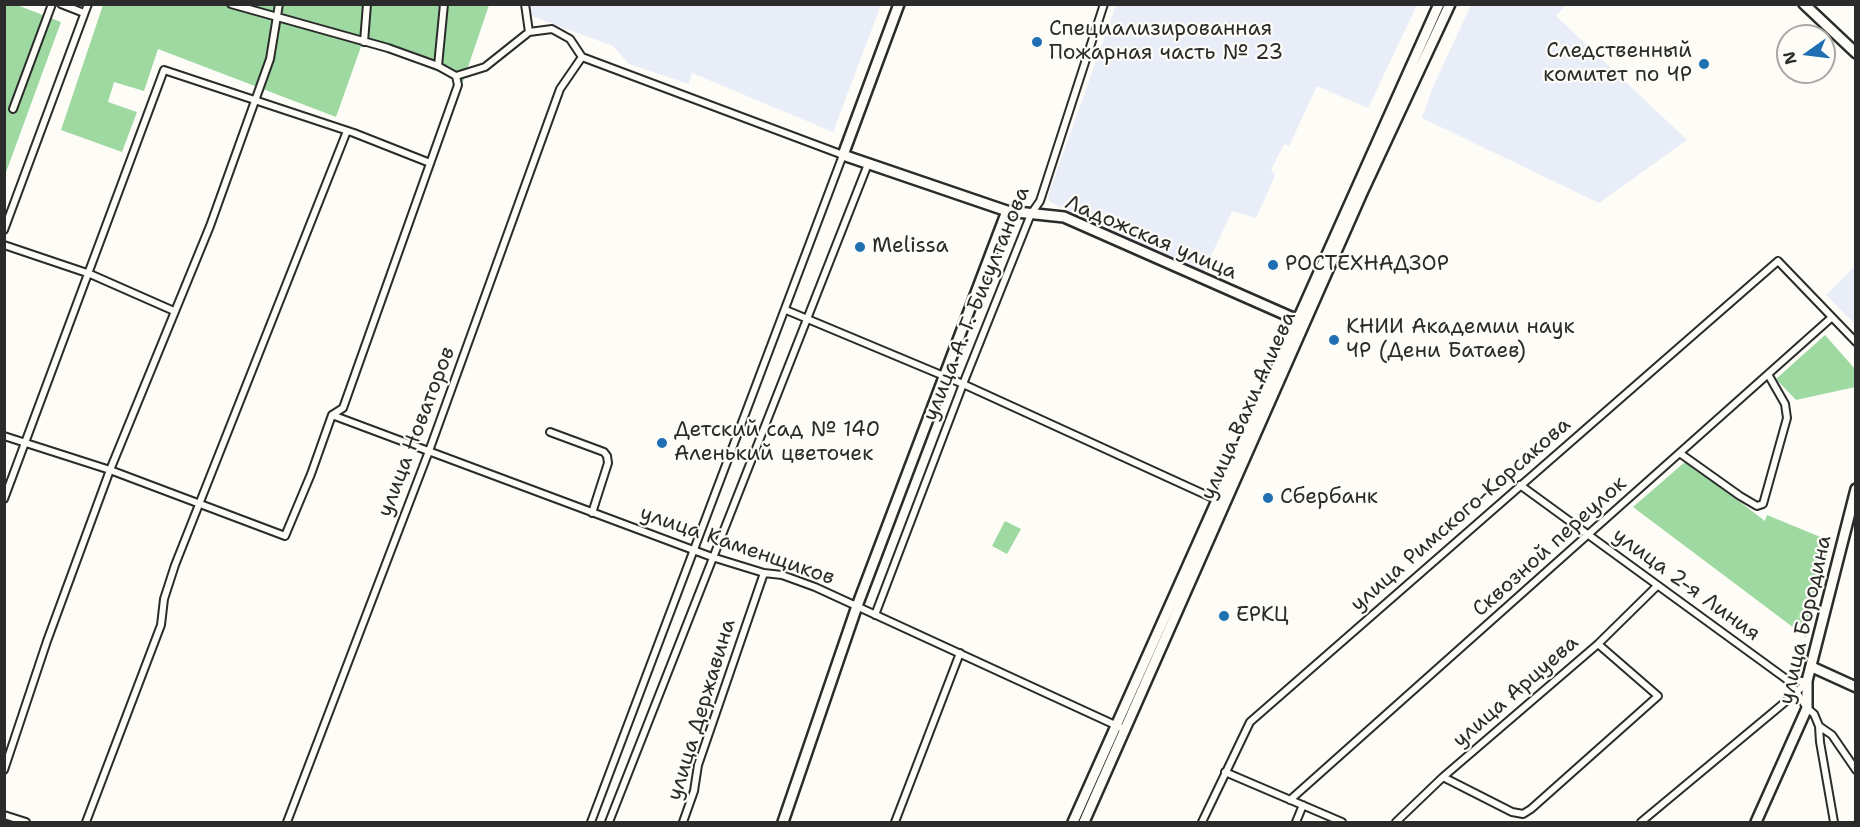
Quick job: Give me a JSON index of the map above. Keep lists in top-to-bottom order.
{
  "streets": {
    "main road": [
      "Ладожская улица",
      "улица А. Г. Бисултанова",
      "улица Вахи Алиева",
      "улица Бородина"
    ],
    "street": [
      "улица Новаторов",
      "улица Римского-Корсакова",
      "улица Каменщиков",
      "Сквозной переулок",
      "улица 2-я Линия",
      "улица Арцуева",
      "улица Державина"
    ]
  },
  "crossings": [
    ["Ладожская улица", "улица А. Г. Бисултанова"],
    ["Ладожская улица", "улица Вахи Алиева"],
    ["улица А. Г. Бисултанова", "улица Каменщиков"],
    ["улица Вахи Алиева", "улица Каменщиков"],
    ["улица Новаторов", "улица Каменщиков"],
    ["улица Римского-Корсакова", "Сквозной переулок"],
    ["улица Римского-Корсакова", "улица 2-я Линия"],
    ["улица Каменщиков", "улица Державина"],
    ["Сквозной переулок", "улица 2-я Линия"],
    ["улица 2-я Линия", "улица Арцуева"]
  ],
  "places": [
    "Специализированная Пожарная часть № 23",
    "Следственный комитет по ЧР",
    "Melissa",
    "РОСТЕХНАДЗОР",
    "КНИИ Академии наук ЧР (Дени Батаев)",
    "Детский сад № 140 Аленький цветочек",
    "Сбербанк",
    "ЕРКЦ"
  ],
  "north": "left"
}
